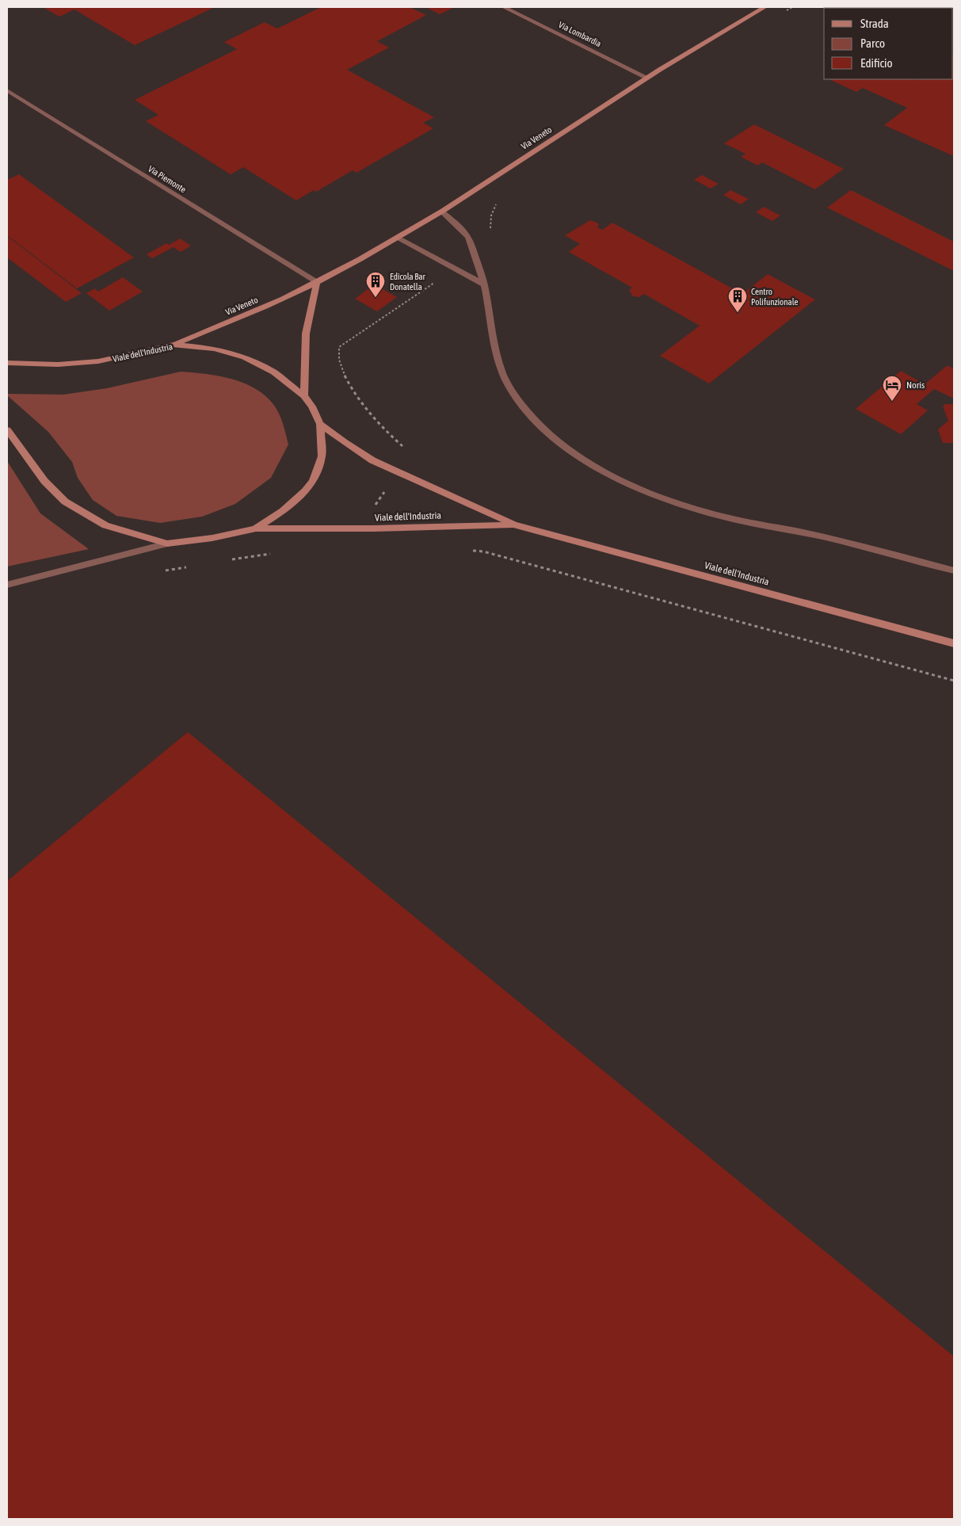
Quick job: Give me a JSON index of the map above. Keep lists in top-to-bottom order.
{
  "streets": {
    "main road": ["Via Veneto", "Viale dell'Industria"],
    "street": ["Via Lombardia", "Via Piemonte"]
  },
  "crossings": [
    ["Via Lombardia", "Via Veneto"],
    ["Via Veneto", "Via Piemonte"],
    ["Via Veneto", "Viale dell'Industria"]
  ],
  "places": {
    "building": ["Edicola Bar Donatella", "Centro Polifunzionale"],
    "hotel": ["Noris"]
  },
  "legend": ["Strada", "Parco", "Edificio"]
}
